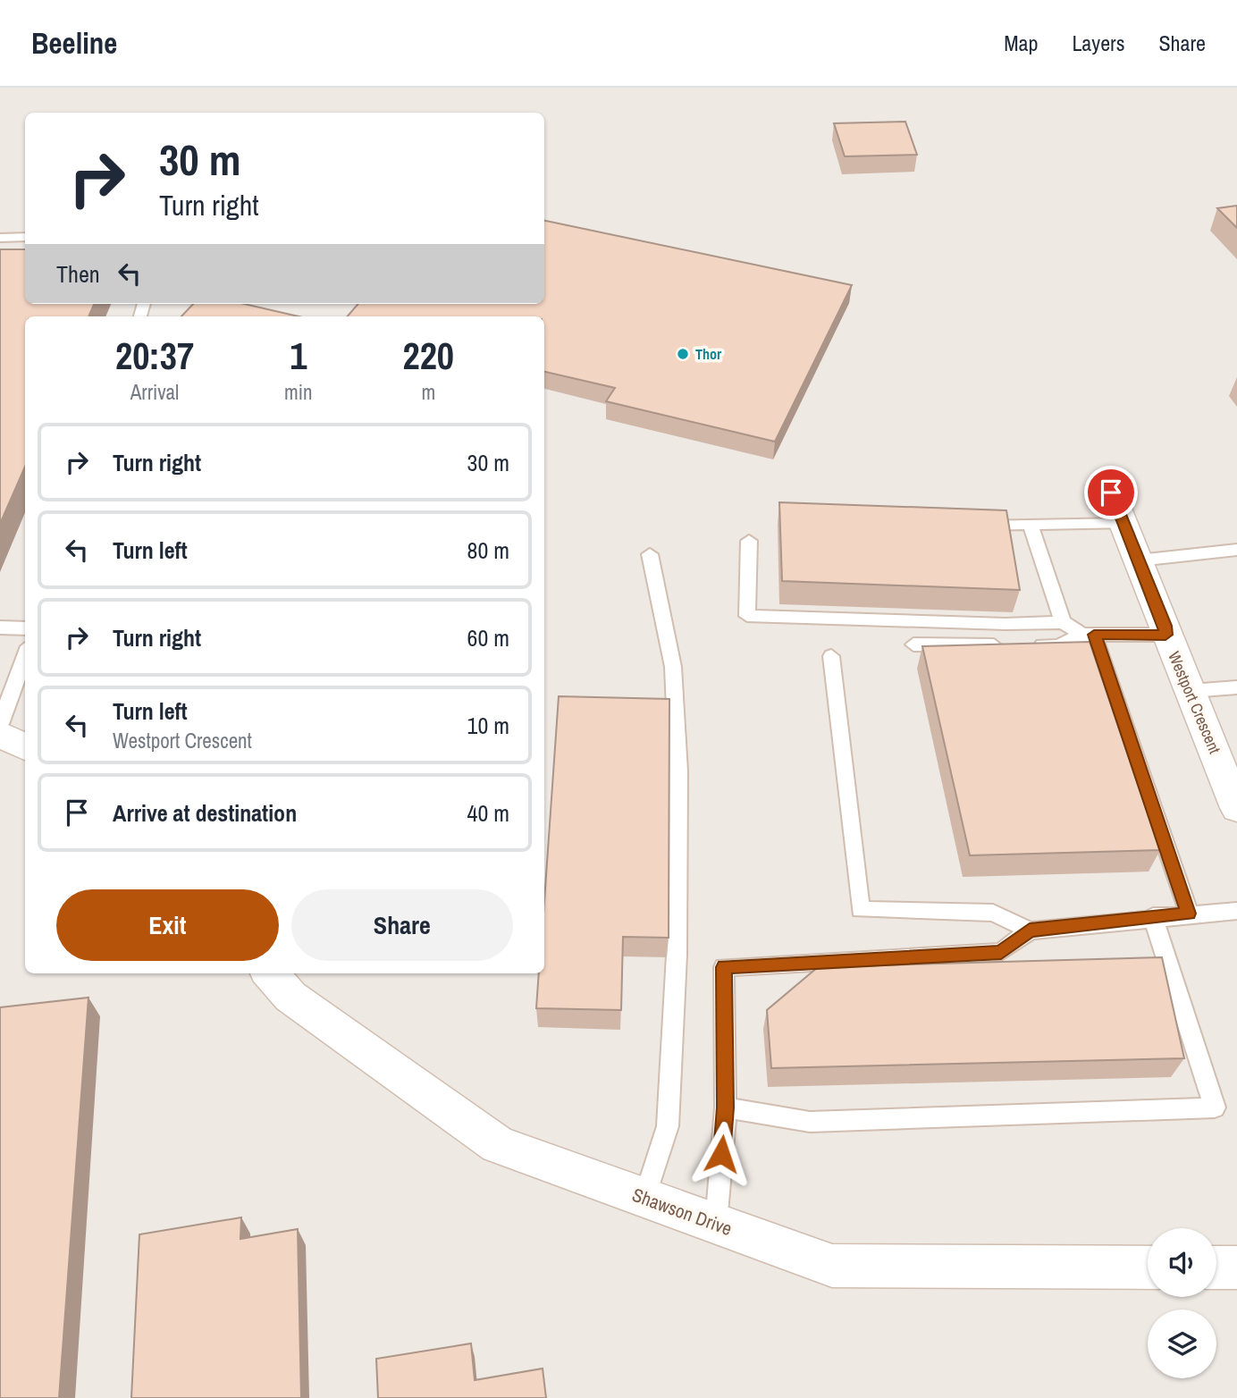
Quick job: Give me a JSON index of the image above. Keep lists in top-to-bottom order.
{
  "streets": {
    "street": ["Westport Crescent", "Shawson Drive"]
  },
  "places": ["Thor"],
  "page": {
    "header": "Beeline",
    "nav": ["Map", "Layers", "Share"],
    "turn": ["30 m", "Turn right"],
    "then": "Then",
    "eta": [
      "20:37",
      "Arrival",
      "1",
      "min",
      "220",
      "m"
    ],
    "list": [
      {
        "name": "Turn right",
        "value": "30 m"
      },
      {
        "name": "Turn left",
        "value": "80 m"
      },
      {
        "name": "Turn right",
        "value": "60 m"
      },
      {
        "name": "Turn left",
        "note": "Westport Crescent",
        "value": "10 m"
      },
      {
        "name": "Arrive at destination",
        "value": "40 m"
      }
    ],
    "buttons": ["Exit", "Share"]
  }
}
